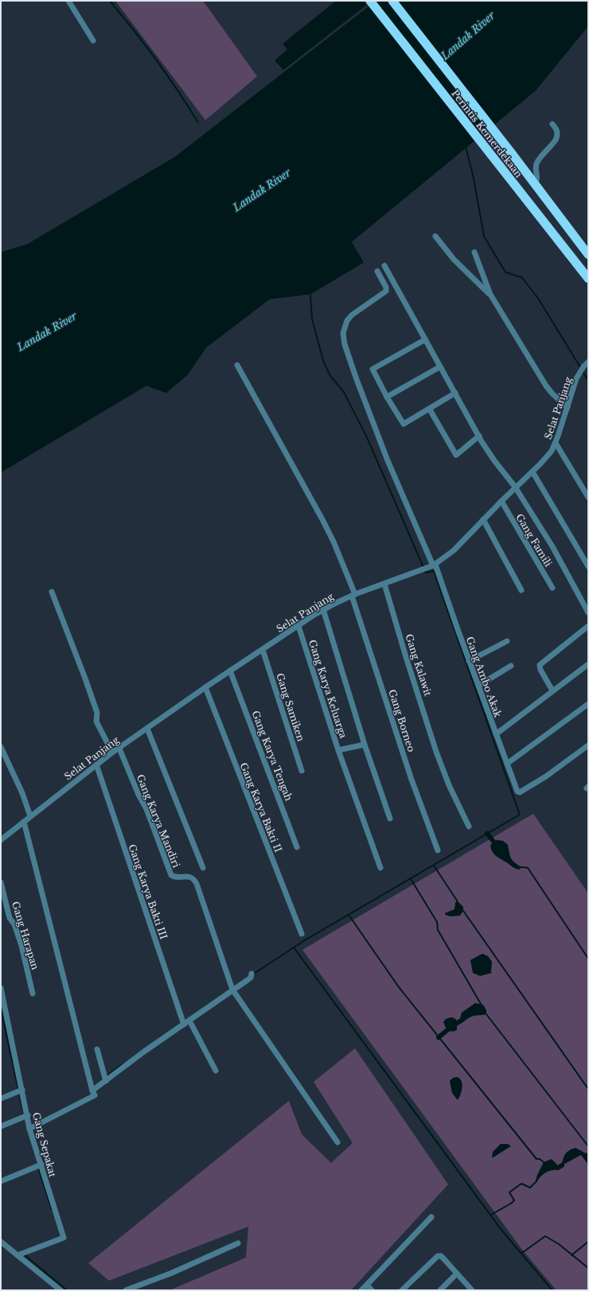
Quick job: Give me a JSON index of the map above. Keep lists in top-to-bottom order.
{
  "streets": {
    "highway": ["Perintis Kemerdekaan"],
    "street": [
      "Selat Panjang",
      "Gang Famili",
      "Gang Kalawit",
      "Gang Ambo Akak",
      "Gang Karya Keluarga",
      "Gang Samiken",
      "Gang Borneo",
      "Gang Karya Tengah",
      "Gang Karya Bakti II",
      "Gang Karya Mandiri",
      "Gang Karya Bakti III",
      "Gang Harapan",
      "Gang Sepakat"
    ]
  },
  "crossings": [
    ["Selat Panjang", "Gang Famili"],
    ["Selat Panjang", "Gang Kalawit"],
    ["Selat Panjang", "Gang Ambo Akak"],
    ["Selat Panjang", "Gang Karya Keluarga"],
    ["Selat Panjang", "Gang Samiken"],
    ["Selat Panjang", "Gang Borneo"],
    ["Selat Panjang", "Gang Karya Tengah"],
    ["Selat Panjang", "Gang Karya Bakti II"],
    ["Selat Panjang", "Gang Karya Mandiri"],
    ["Selat Panjang", "Gang Karya Bakti III"]
  ],
  "water": ["Landak River"]
}
